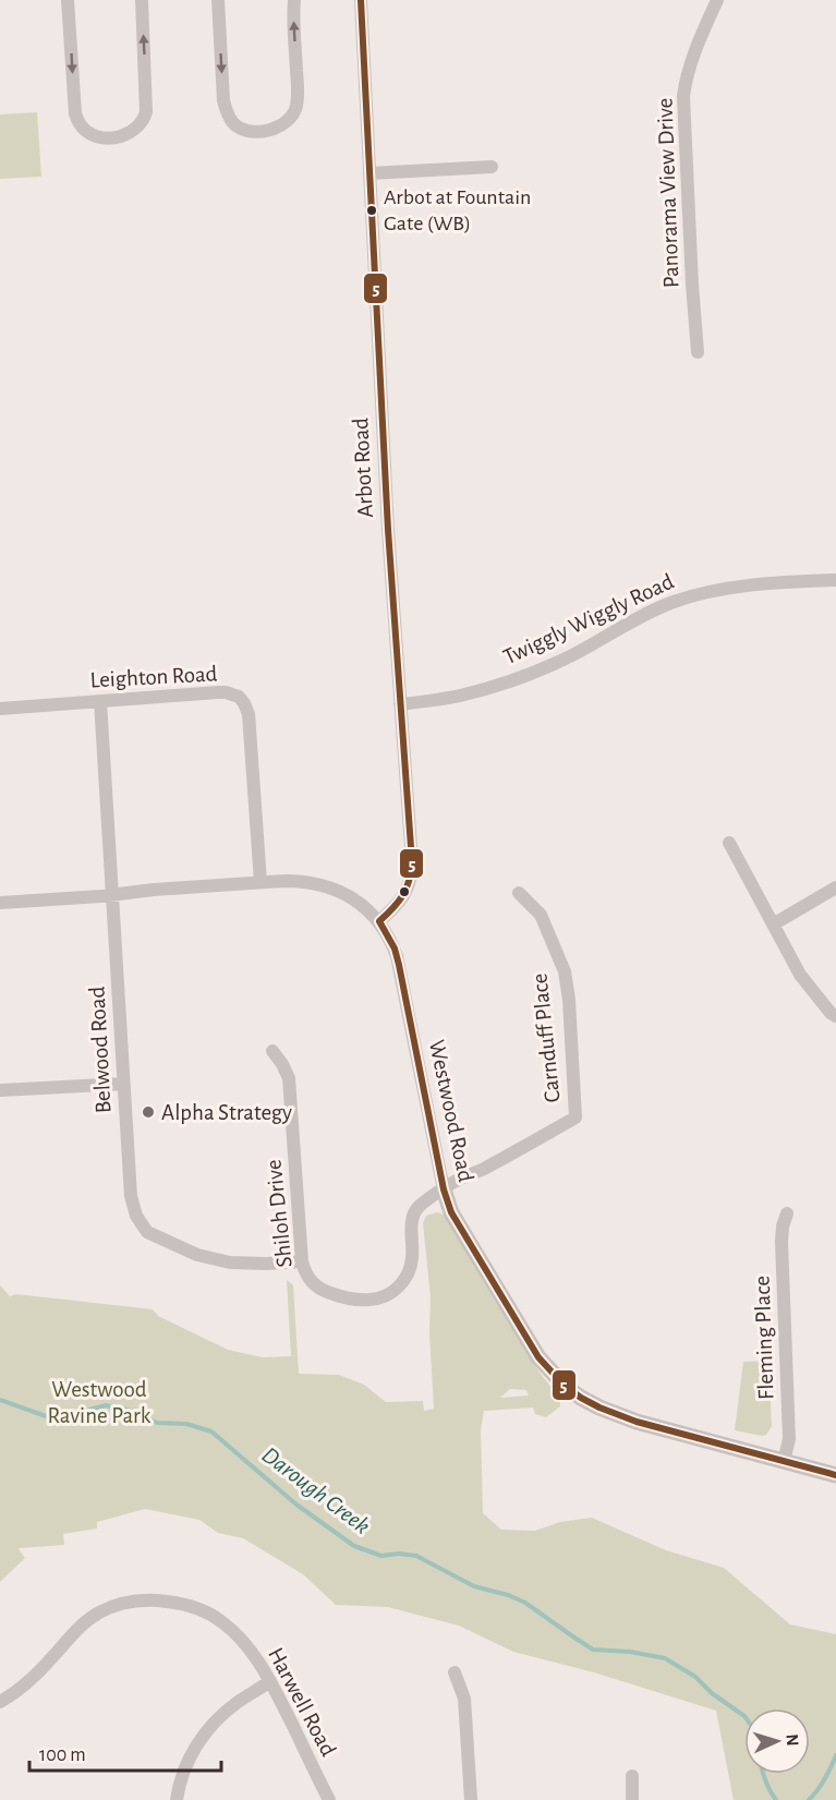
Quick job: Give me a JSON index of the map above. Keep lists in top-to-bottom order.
{
  "streets": {
    "street": [
      "Panorama View Drive",
      "Arbot Road",
      "Twiggly Wiggly Road",
      "Leighton Road",
      "Carnduff Place",
      "Belwood Road",
      "Westwood Road",
      "Shiloh Drive",
      "Fleming Place",
      "Harwell Road"
    ]
  },
  "crossings": [
    ["Arbot Road", "Twiggly Wiggly Road"],
    ["Arbot Road", "Westwood Road"],
    ["Leighton Road", "Belwood Road"],
    ["Leighton Road", "Westwood Road"],
    ["Carnduff Place", "Westwood Road"],
    ["Carnduff Place", "Shiloh Drive"],
    ["Belwood Road", "Westwood Road"],
    ["Belwood Road", "Shiloh Drive"],
    ["Westwood Road", "Shiloh Drive"],
    ["Westwood Road", "Fleming Place"]
  ],
  "water": ["Darough Creek"],
  "parks": ["Westwood Ravine Park"],
  "places": ["Arbot at Fountain Gate (WB)", "Alpha Strategy"],
  "lines": ["transit line 5"],
  "scale_bar": "100 m",
  "north": "right"
}
